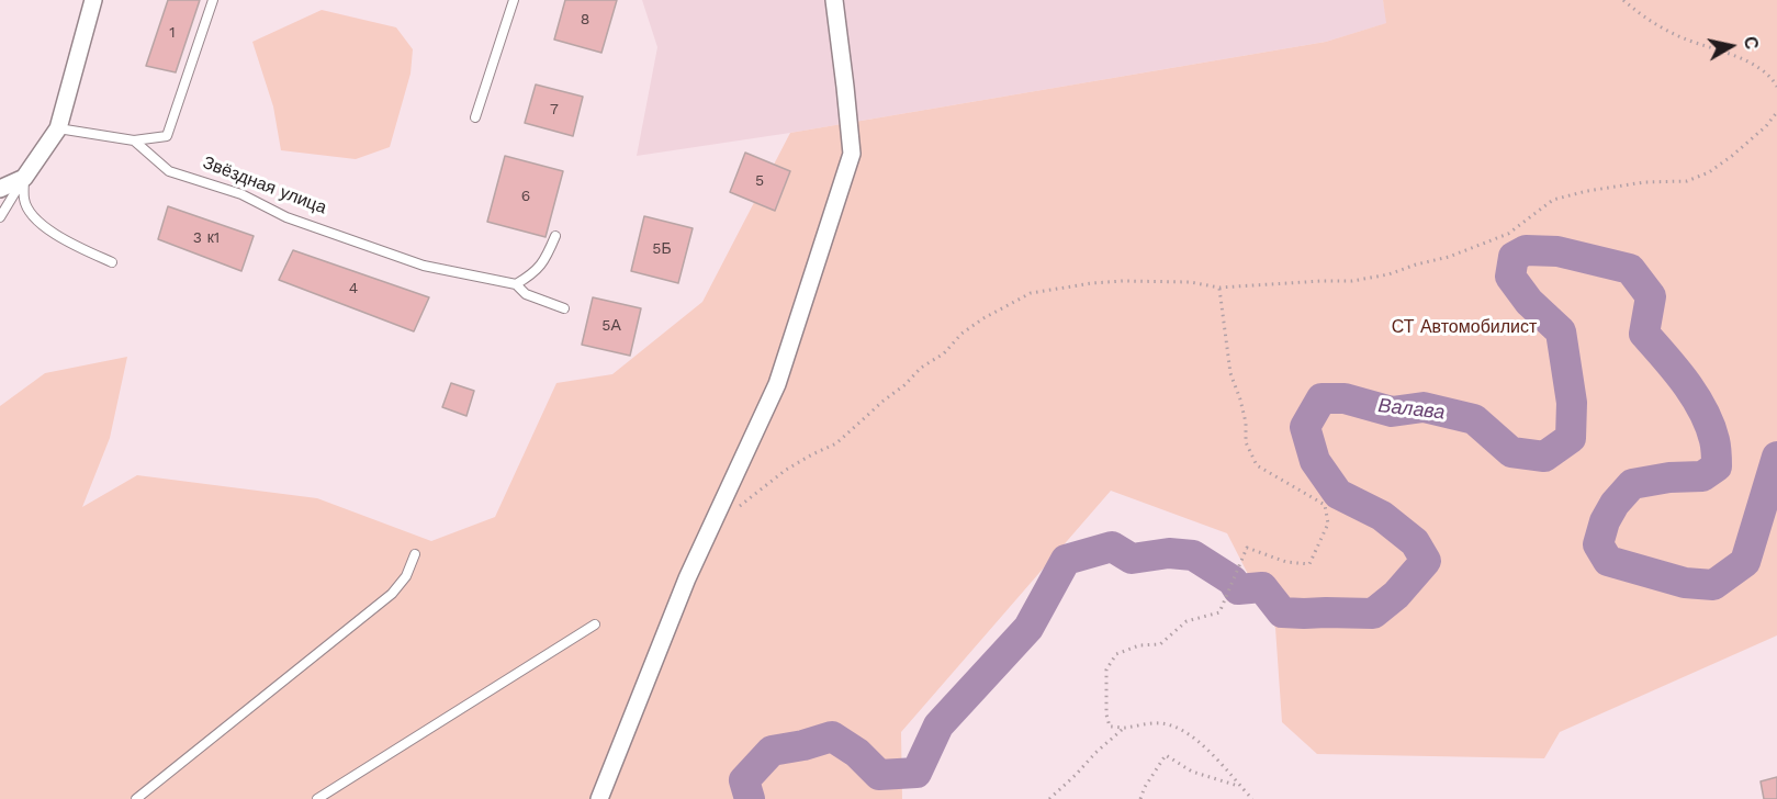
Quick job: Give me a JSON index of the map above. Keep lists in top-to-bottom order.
{
  "streets": {
    "lane": ["Звёздная улица"]
  },
  "water": ["Валава"],
  "parks": ["СТ Автомобилист"],
  "house_numbers": [
    "8",
    "1",
    "7",
    "5",
    "6",
    "3 к1",
    "5Б",
    "4",
    "5А"
  ],
  "north": "right"
}
